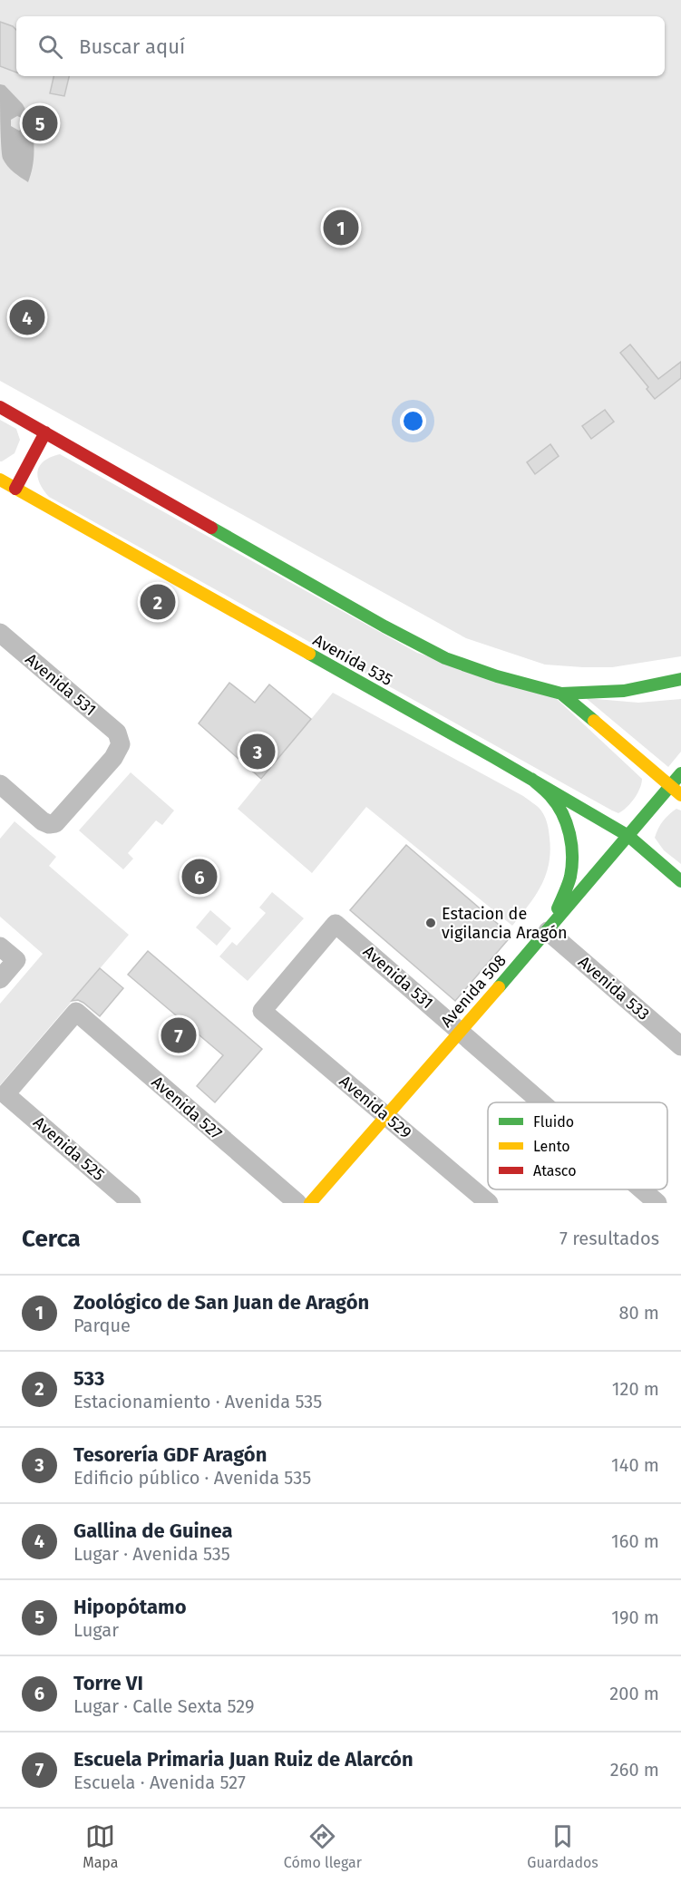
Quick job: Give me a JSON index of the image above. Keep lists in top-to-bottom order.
{
  "streets": {
    "street": [
      "Avenida 535",
      "Avenida 531",
      "Avenida 533",
      "Avenida 508",
      "Avenida 529",
      "Avenida 527",
      "Avenida 525"
    ]
  },
  "crossings": [
    ["Avenida 535", "Avenida 508"],
    ["Avenida 531", "Avenida 508"],
    ["Avenida 531", "Avenida 529"],
    ["Avenida 533", "Avenida 508"],
    ["Avenida 508", "Avenida 529"],
    ["Avenida 527", "Avenida 525"]
  ],
  "places": ["Estacion de vigilancia Aragón"],
  "legend": ["Fluido", "Lento", "Atasco"],
  "page": {
    "search": "Buscar aquí",
    "pins": [
      "5",
      "1",
      "4",
      "2",
      "3",
      "6",
      "7"
    ],
    "heading": ["Cerca", "7 resultados"],
    "list": [
      {
        "mark": "1",
        "name": "Zoológico de San Juan de Aragón",
        "note": "Parque",
        "value": "80 m"
      },
      {
        "mark": "2",
        "name": "533",
        "note": "Estacionamiento · Avenida 535",
        "value": "120 m"
      },
      {
        "mark": "3",
        "name": "Tesorería GDF Aragón",
        "note": "Edificio público · Avenida 535",
        "value": "140 m"
      },
      {
        "mark": "4",
        "name": "Gallina de Guinea",
        "note": "Lugar · Avenida 535",
        "value": "160 m"
      },
      {
        "mark": "5",
        "name": "Hipopótamo",
        "note": "Lugar",
        "value": "190 m"
      },
      {
        "mark": "6",
        "name": "Torre VI",
        "note": "Lugar · Calle Sexta 529",
        "value": "200 m"
      },
      {
        "mark": "7",
        "name": "Escuela Primaria Juan Ruiz de Alarcón",
        "note": "Escuela · Avenida 527",
        "value": "260 m"
      }
    ],
    "nav": ["Mapa", "Cómo llegar", "Guardados"]
  }
}
